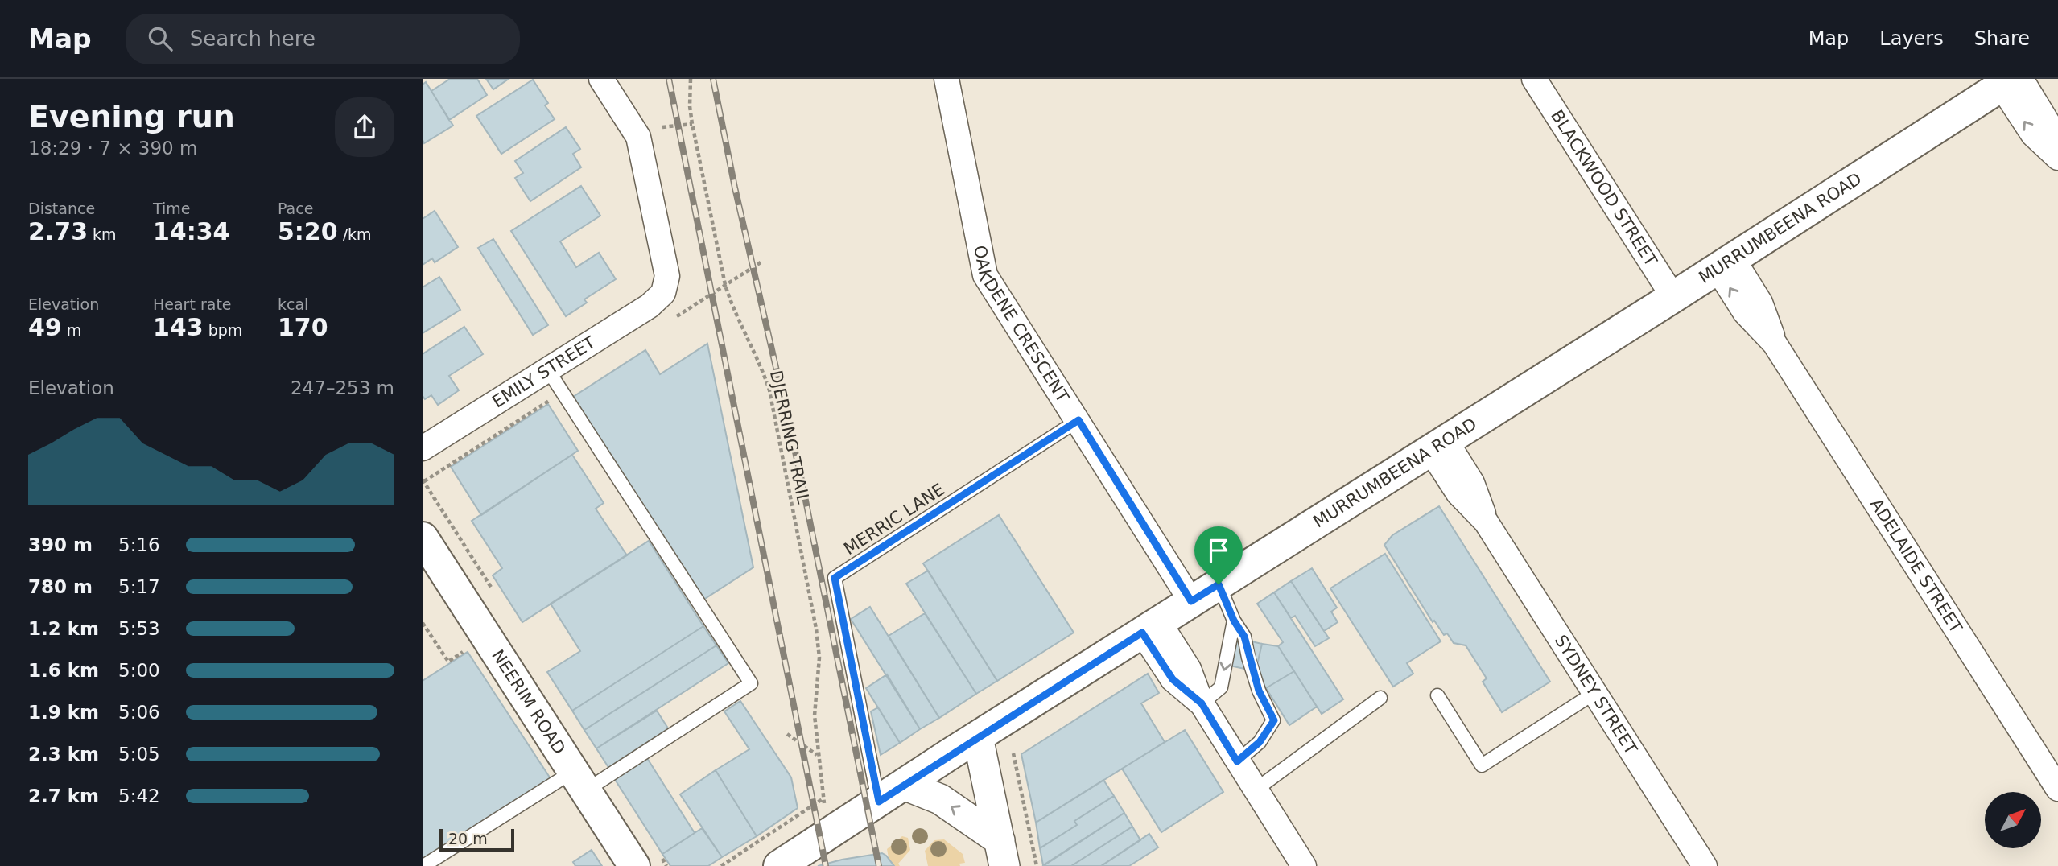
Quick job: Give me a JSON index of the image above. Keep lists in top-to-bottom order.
{
  "streets": {
    "main road": ["MURRUMBEENA ROAD", "NEERIM ROAD"],
    "street": [
      "BLACKWOOD STREET",
      "OAKDENE CRESCENT",
      "EMILY STREET",
      "ADELAIDE STREET",
      "SYDNEY STREET"
    ],
    "lane": ["MERRIC LANE"],
    "path": ["DJERRING TRAIL"]
  },
  "crossings": [
    ["BLACKWOOD STREET", "MURRUMBEENA ROAD"],
    ["MURRUMBEENA ROAD", "OAKDENE CRESCENT"],
    ["MURRUMBEENA ROAD", "MERRIC LANE"],
    ["MURRUMBEENA ROAD", "ADELAIDE STREET"],
    ["MURRUMBEENA ROAD", "SYDNEY STREET"],
    ["OAKDENE CRESCENT", "MERRIC LANE"]
  ],
  "scale_bar": "20 m",
  "north": "top right",
  "page": {
    "header": "Map",
    "search": "Search here",
    "nav": ["Map", "Layers", "Share"],
    "heading": ["Evening run", "18:29 · 7 × 390 m"],
    "stats": [
      ["Distance", "2.73 km"],
      ["Time", "14:34"],
      ["Pace", "5:20 /km"],
      ["Elevation", "49 m"],
      ["Heart rate", "143 bpm"],
      ["kcal", "170"]
    ],
    "chart": ["Elevation", "247–253 m"],
    "list": [
      {
        "name": "390 m",
        "note": "5:16"
      },
      {
        "name": "780 m",
        "note": "5:17"
      },
      {
        "name": "1.2 km",
        "note": "5:53"
      },
      {
        "name": "1.6 km",
        "note": "5:00"
      },
      {
        "name": "1.9 km",
        "note": "5:06"
      },
      {
        "name": "2.3 km",
        "note": "5:05"
      },
      {
        "name": "2.7 km",
        "note": "5:42"
      }
    ],
    "scale": "20 m"
  }
}
